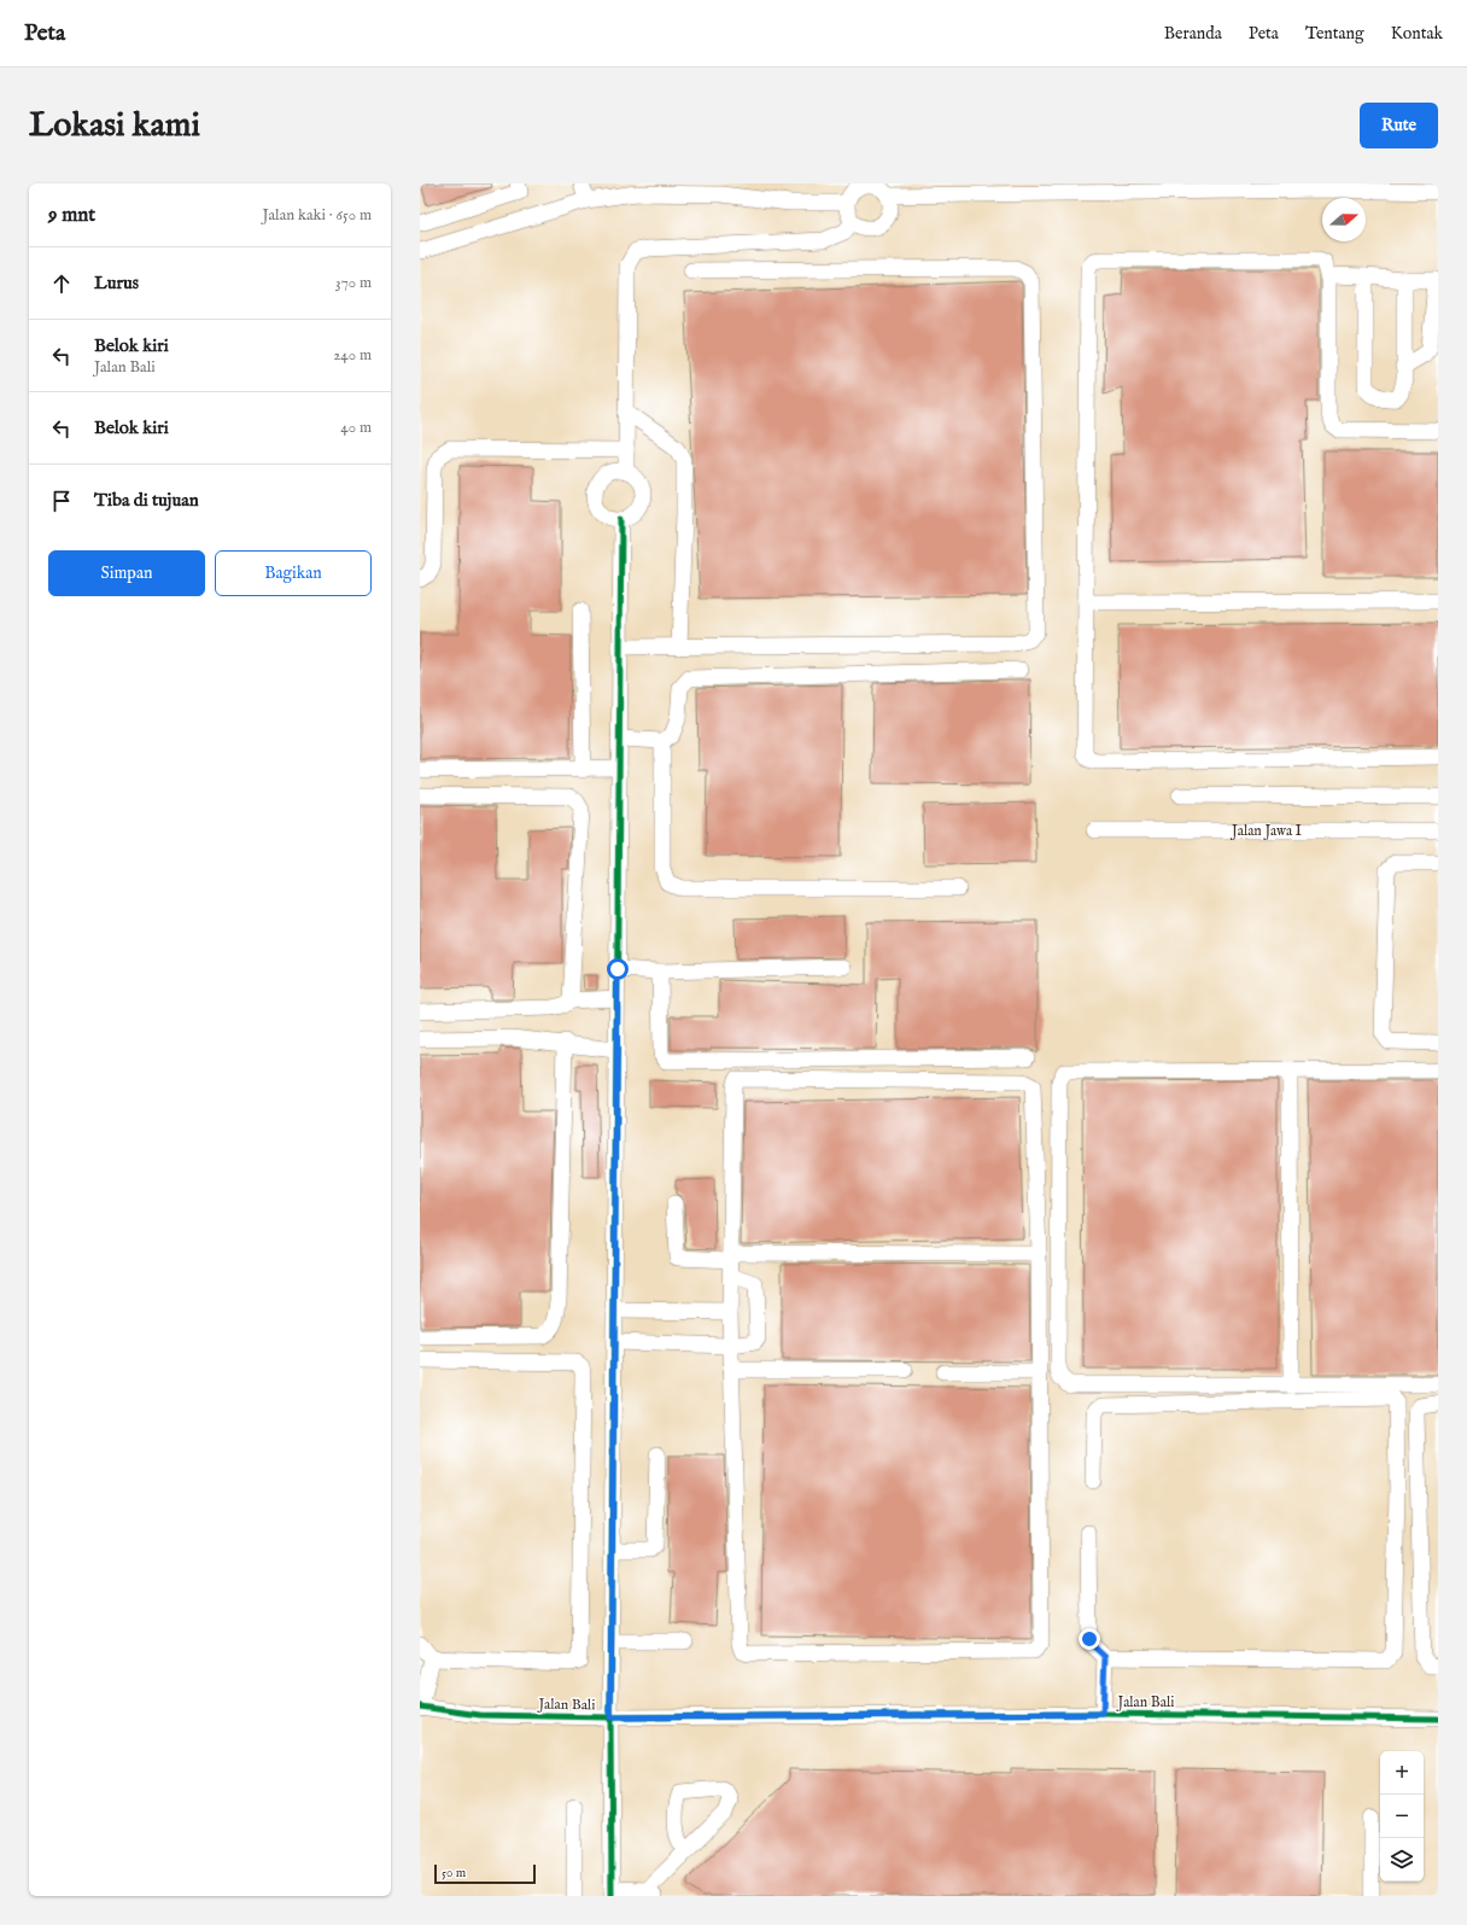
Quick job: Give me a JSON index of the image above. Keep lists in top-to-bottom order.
{
  "streets": {
    "street": ["Jalan Jawa I", "Jalan Bali"]
  },
  "scale_bar": "50 m",
  "north": "right",
  "page": {
    "header": "Peta",
    "nav": [
      "Beranda",
      "Peta",
      "Tentang",
      "Kontak"
    ],
    "buttons": [
      "Rute",
      ["Simpan", "Bagikan"]
    ],
    "title": "Lokasi kami",
    "heading": ["9 mnt", "Jalan kaki · 650 m"],
    "list": [
      ["Lurus", "370 m"],
      ["Belok kiri", "Jalan Bali", "240 m"],
      ["Belok kiri", "40 m"],
      "Tiba di tujuan"
    ],
    "map_buttons": ["+", "−"],
    "scale": "50 m"
  }
}
